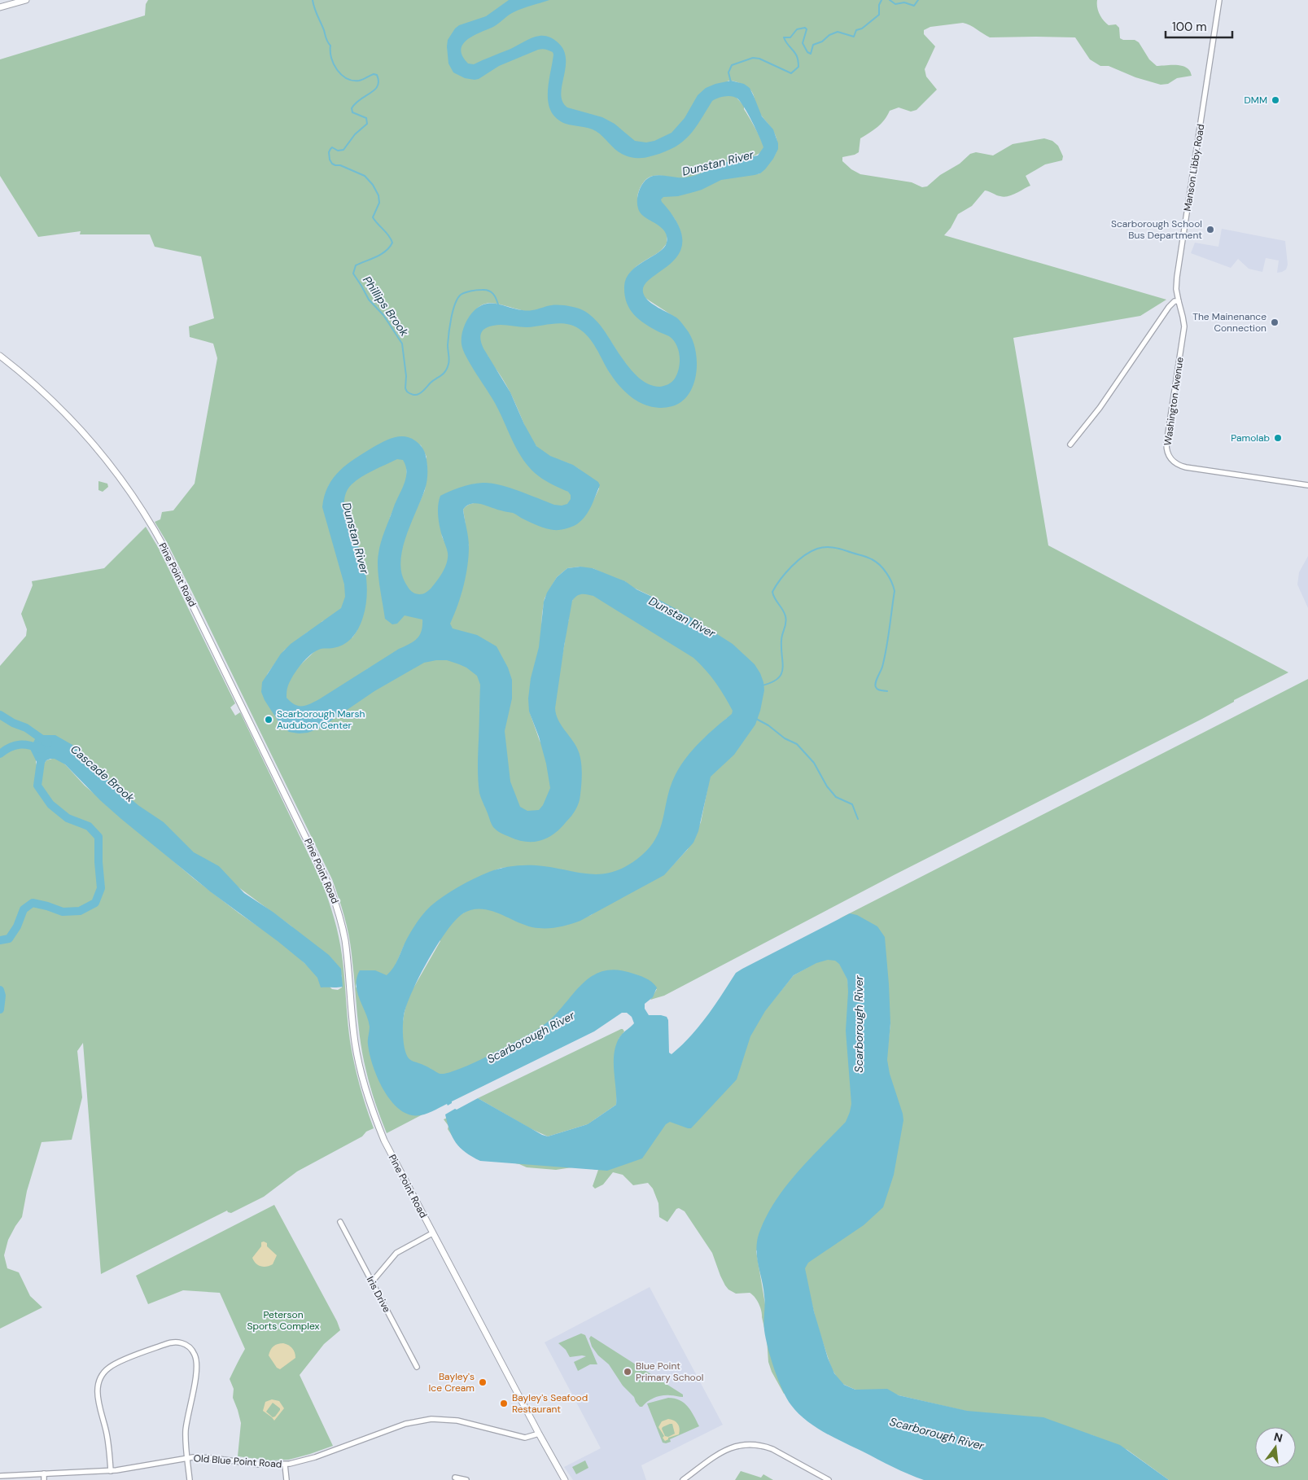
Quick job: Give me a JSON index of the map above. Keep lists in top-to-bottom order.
{
  "streets": {
    "main road": ["Pine Point Road"],
    "street": [
      "Manson Libby Road",
      "Washington Avenue",
      "Iris Drive",
      "Old Blue Point Road"
    ]
  },
  "crossings": [
    ["Manson Libby Road", "Washington Avenue"],
    ["Pine Point Road", "Old Blue Point Road"]
  ],
  "water": [
    "Dunstan River",
    "Phillips Brook",
    "Cascade Brook",
    "Scarborough River"
  ],
  "parks": ["Peterson Sports Complex"],
  "places": [
    "DMM",
    "Scarborough School Bus Department",
    "The Mainenance Connection",
    "Pamolab",
    "Scarborough Marsh Audubon Center",
    "Blue Point Primary School",
    "Bayley's Ice Cream",
    "Bayley's Seafood Restaurant"
  ],
  "scale_bar": "100 m",
  "north": "top"
}
